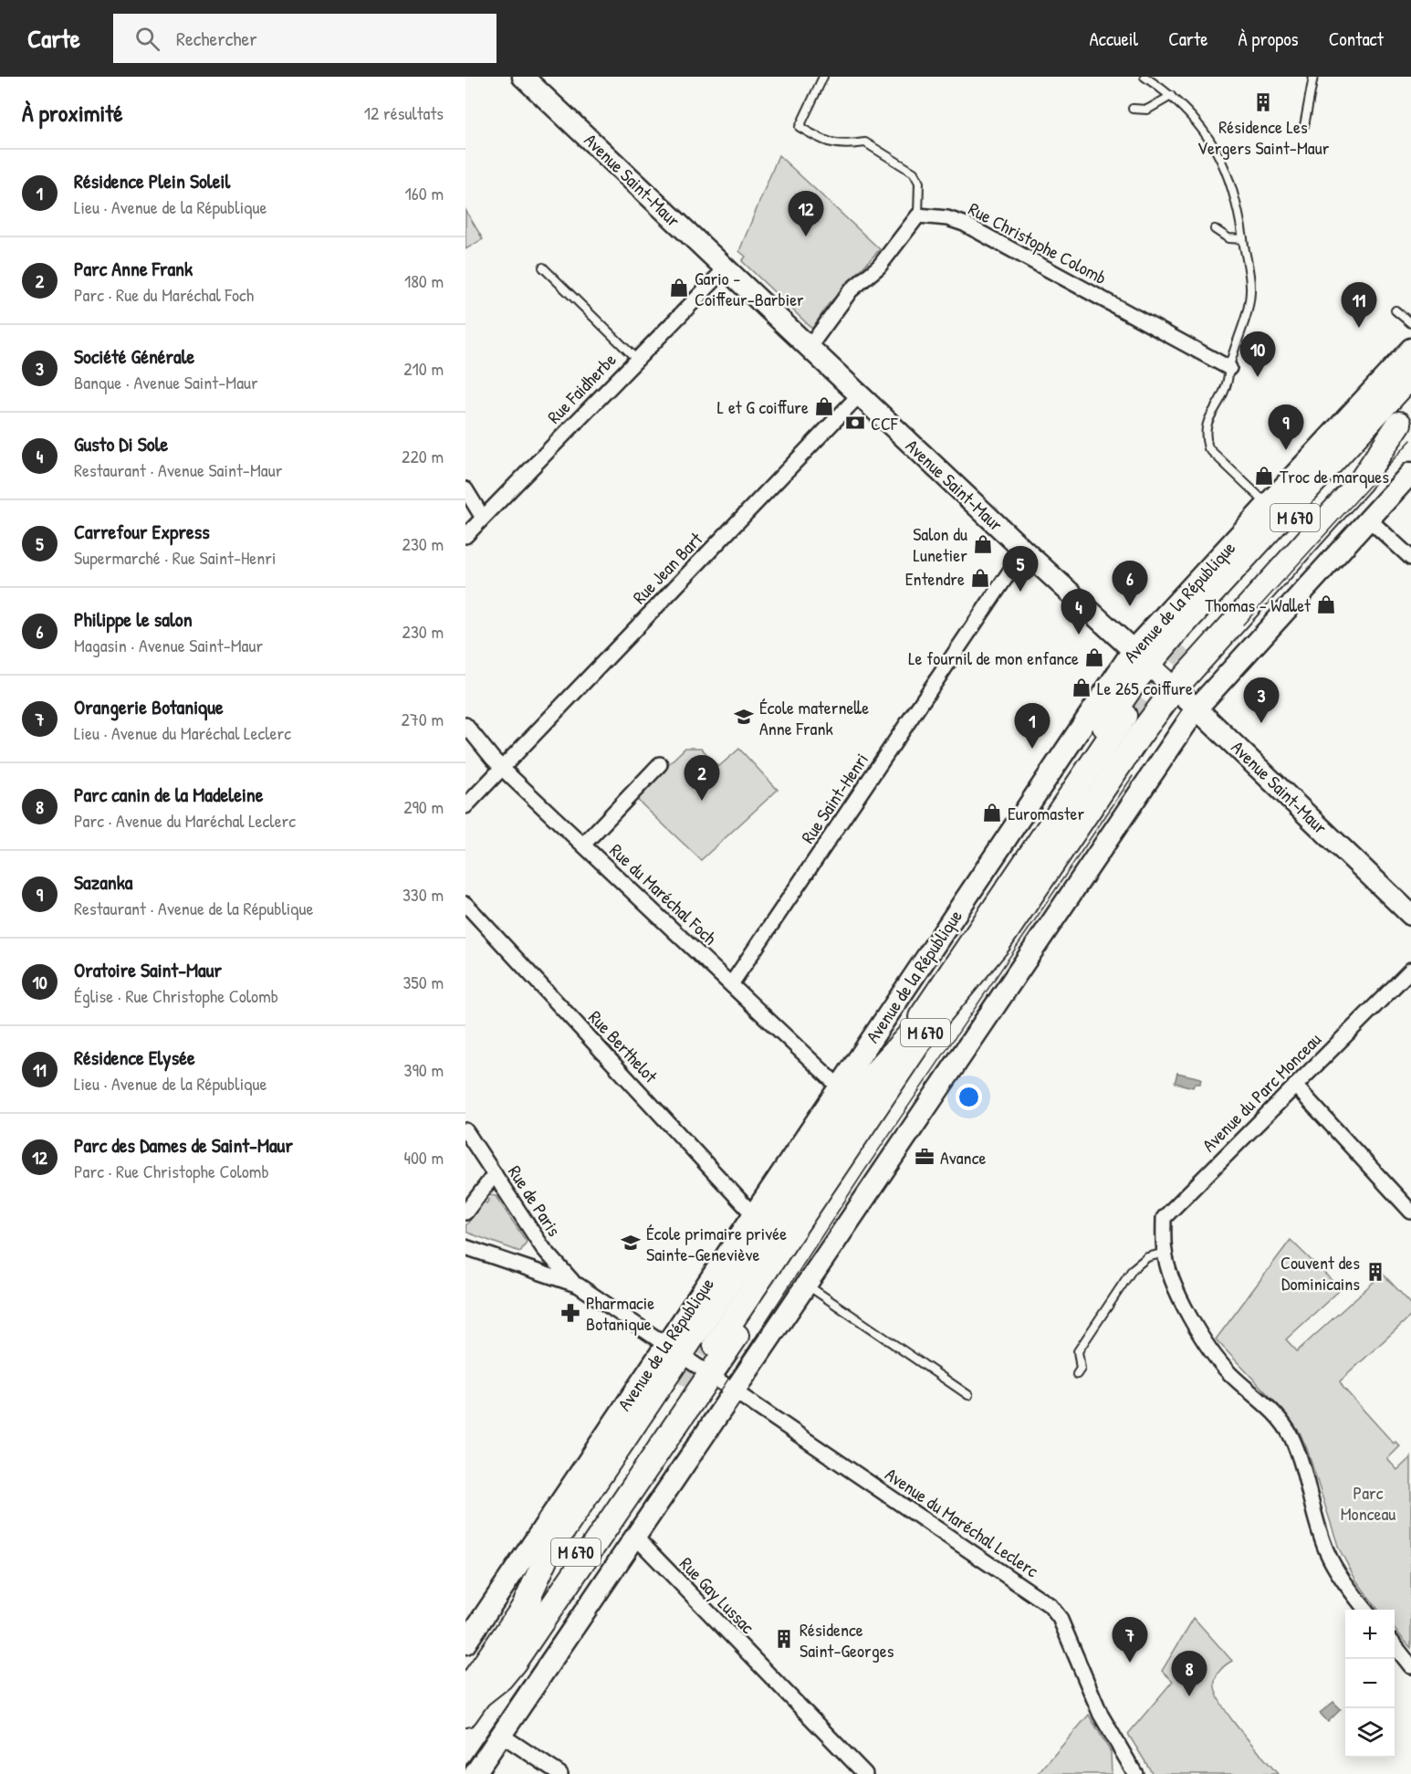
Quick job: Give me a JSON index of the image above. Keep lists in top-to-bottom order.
{
  "streets": {
    "main road": ["M 670", "Avenue de la République"],
    "street": [
      "Avenue Saint-Maur",
      "Rue Christophe Colomb",
      "Rue Faidherbe",
      "Rue Jean Bart",
      "Rue Saint-Henri",
      "Rue du Maréchal Foch",
      "Rue Berthelot",
      "Avenue du Parc Monceau",
      "Rue de Paris",
      "Avenue du Maréchal Leclerc",
      "Rue Gay Lussac"
    ]
  },
  "crossings": [
    ["Avenue Saint-Maur", "Rue Faidherbe"],
    ["Avenue Saint-Maur", "Rue Jean Bart"],
    ["Avenue Saint-Maur", "Avenue de la République"],
    ["Avenue Saint-Maur", "Rue Saint-Henri"],
    ["Rue Jean Bart", "Rue du Maréchal Foch"],
    ["Avenue de la République", "Rue du Maréchal Foch"],
    ["Avenue de la République", "Rue Berthelot"],
    ["Avenue de la République", "Avenue du Maréchal Leclerc"],
    ["Rue Saint-Henri", "Rue du Maréchal Foch"],
    ["Rue de Paris", "Avenue du Maréchal Leclerc"]
  ],
  "parks": ["Parc Monceau"],
  "places": {
    "building": ["Résidence Les Vergers Saint-Maur", "Couvent des Dominicains", "Résidence Saint-Georges"],
    "shop": [
      "Gario - Coiffeur-Barbier",
      "L et G coiffure",
      "Troc de marques",
      "Salon du Lunetier",
      "Entendre",
      "Thomas - Wallet",
      "Le fournil de mon enfance",
      "Le 265 coiffure",
      "Euromaster"
    ],
    "bank": ["CCF"],
    "school or university": ["École maternelle Anne Frank", "École primaire privée Sainte-Geneviève"],
    "office": ["Avance"],
    "pharmacy": ["Pharmacie Botanique"]
  },
  "page": {
    "header": "Carte",
    "search": "Rechercher",
    "nav": [
      "Accueil",
      "Carte",
      "À propos",
      "Contact"
    ],
    "heading": ["À proximité", "12 résultats"],
    "list": [
      {
        "mark": "1",
        "name": "Résidence Plein Soleil",
        "note": "Lieu · Avenue de la République",
        "value": "160 m"
      },
      {
        "mark": "2",
        "name": "Parc Anne Frank",
        "note": "Parc · Rue du Maréchal Foch",
        "value": "180 m"
      },
      {
        "mark": "3",
        "name": "Société Générale",
        "note": "Banque · Avenue Saint-Maur",
        "value": "210 m"
      },
      {
        "mark": "4",
        "name": "Gusto Di Sole",
        "note": "Restaurant · Avenue Saint-Maur",
        "value": "220 m"
      },
      {
        "mark": "5",
        "name": "Carrefour Express",
        "note": "Supermarché · Rue Saint-Henri",
        "value": "230 m"
      },
      {
        "mark": "6",
        "name": "Philippe le salon",
        "note": "Magasin · Avenue Saint-Maur",
        "value": "230 m"
      },
      {
        "mark": "7",
        "name": "Orangerie Botanique",
        "note": "Lieu · Avenue du Maréchal Leclerc",
        "value": "270 m"
      },
      {
        "mark": "8",
        "name": "Parc canin de la Madeleine",
        "note": "Parc · Avenue du Maréchal Leclerc",
        "value": "290 m"
      },
      {
        "mark": "9",
        "name": "Sazanka",
        "note": "Restaurant · Avenue de la République",
        "value": "330 m"
      },
      {
        "mark": "10",
        "name": "Oratoire Saint-Maur",
        "note": "Église · Rue Christophe Colomb",
        "value": "350 m"
      },
      {
        "mark": "11",
        "name": "Résidence Elysée",
        "note": "Lieu · Avenue de la République",
        "value": "390 m"
      },
      {
        "mark": "12",
        "name": "Parc des Dames de Saint-Maur",
        "note": "Parc · Rue Christophe Colomb",
        "value": "400 m"
      }
    ],
    "pins": [
      "12",
      "11",
      "10",
      "9",
      "5",
      "6",
      "4",
      "3",
      "1",
      "2",
      "7",
      "8"
    ],
    "map_buttons": ["+", "−"]
  }
}
